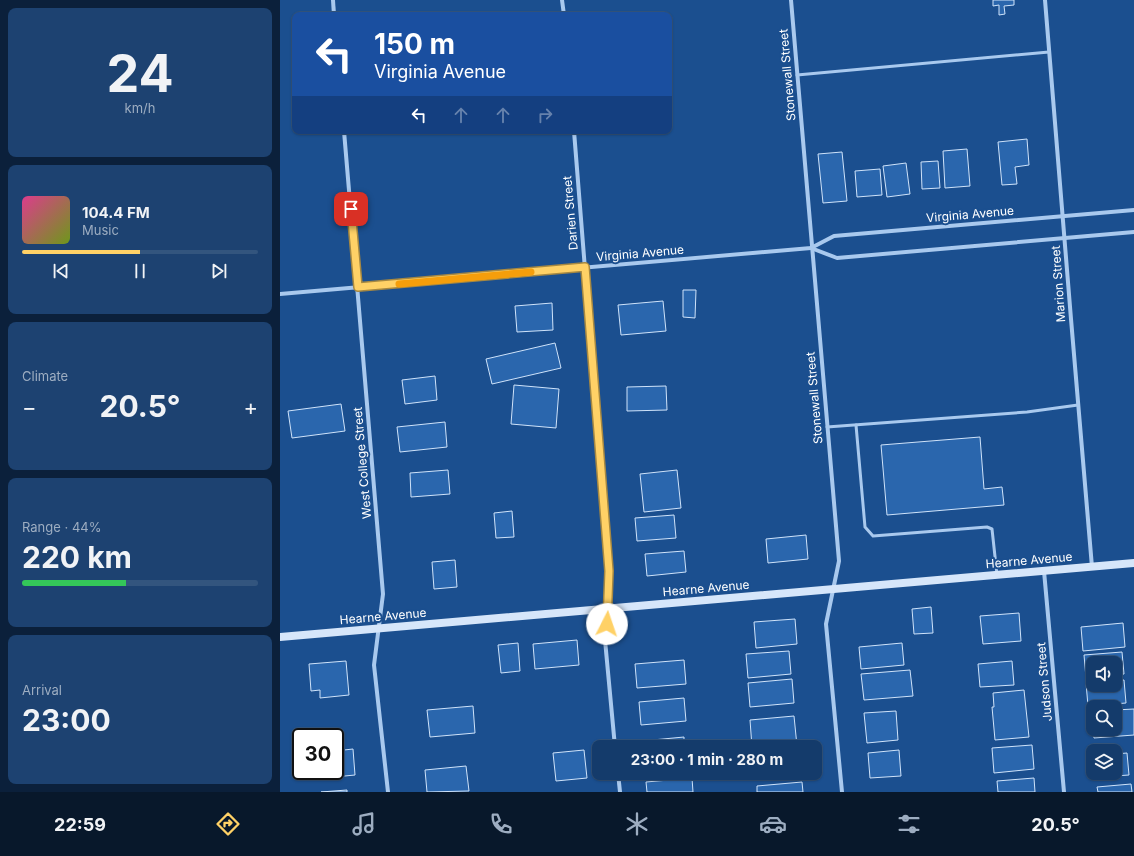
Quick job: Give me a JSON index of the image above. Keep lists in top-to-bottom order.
{
  "streets": {
    "main road": ["Hearne Avenue"],
    "street": [
      "Stonewall Street",
      "Darien Street",
      "Virginia Avenue",
      "Marion Street",
      "West College Street",
      "Judson Street"
    ]
  },
  "crossings": [
    ["Stonewall Street", "Virginia Avenue"],
    ["Stonewall Street", "Hearne Avenue"],
    ["Darien Street", "Virginia Avenue"],
    ["Darien Street", "Hearne Avenue"],
    ["Virginia Avenue", "Marion Street"],
    ["Virginia Avenue", "West College Street"],
    ["Marion Street", "Hearne Avenue"],
    ["West College Street", "Hearne Avenue"],
    ["Hearne Avenue", "Judson Street"]
  ],
  "page": {
    "tile": [
      ["24", "km/h"],
      "Climate",
      ["Range · 44%", "220 km"],
      ["Arrival", "23:00"]
    ],
    "turn": ["150 m", "Virginia Avenue"],
    "song": ["104.4 FM", "Music"],
    "heat": ["−", "20.5°", "+"],
    "limit": "30",
    "trip": "23:00 · 1 min · 280 m",
    "tabs": ["22:59", "20.5°"]
  }
}
